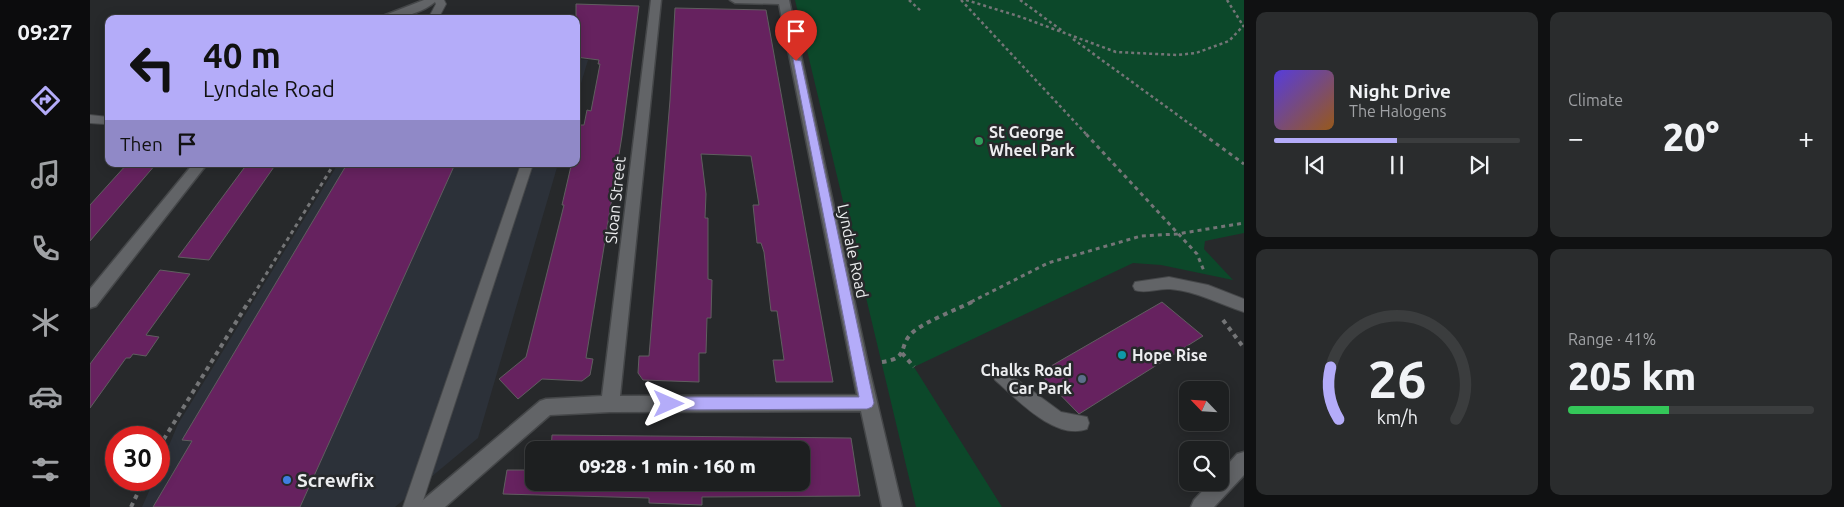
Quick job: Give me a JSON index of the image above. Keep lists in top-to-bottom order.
{
  "streets": {
    "street": ["Sloan Street", "Lyndale Road"]
  },
  "places": [
    "St George Wheel Park",
    "Hope Rise",
    "Chalks Road Car Park",
    "Screwfix"
  ],
  "north": "top left",
  "page": {
    "tabs": "09:27",
    "tile": [
      "Climate",
      ["Range · 41%", "205 km"]
    ],
    "turn": ["40 m", "Lyndale Road"],
    "song": ["Night Drive", "The Halogens"],
    "heat": ["−", "20°", "+"],
    "then": "Then",
    "limit": "30",
    "trip": "09:28 · 1 min · 160 m",
    "gauge": ["26", "km/h"]
  }
}
